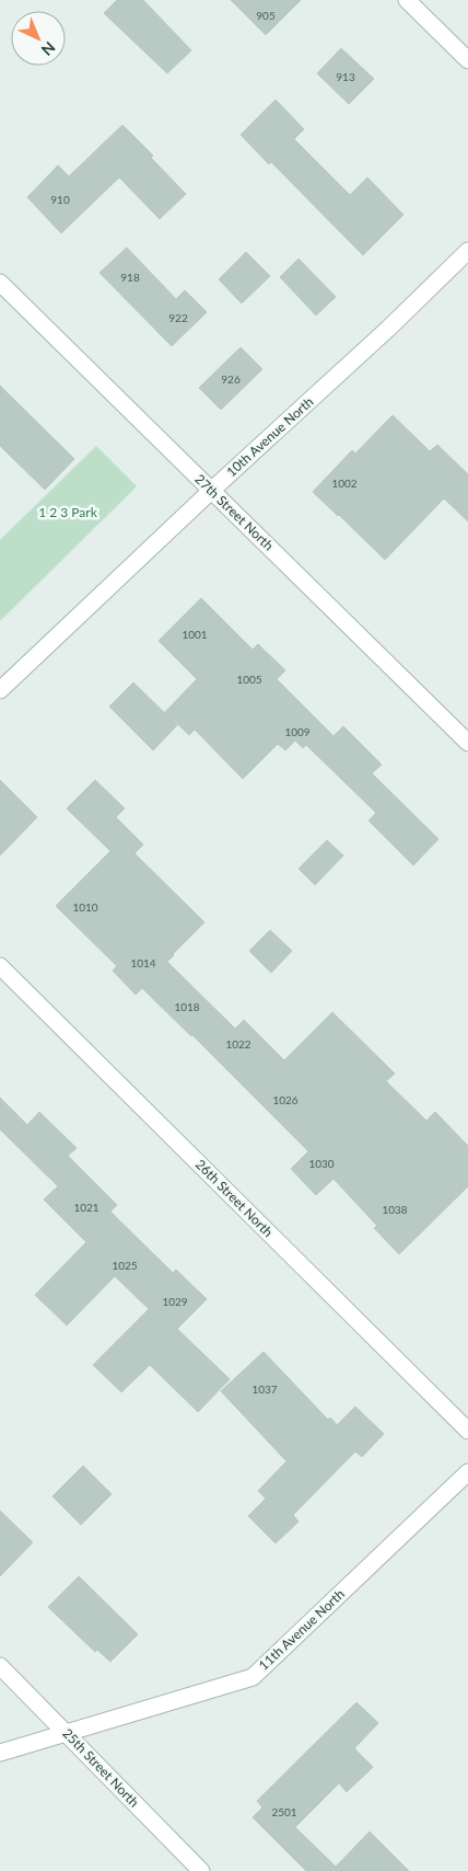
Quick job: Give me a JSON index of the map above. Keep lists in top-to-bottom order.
{
  "streets": {
    "street": [
      "10th Avenue North",
      "27th Street North",
      "26th Street North",
      "11th Avenue North",
      "25th Street North"
    ]
  },
  "crossings": [
    ["10th Avenue North", "27th Street North"],
    ["11th Avenue North", "25th Street North"]
  ],
  "parks": ["1 2 3 Park"],
  "house_numbers": [
    "905",
    "913",
    "910",
    "918",
    "922",
    "926",
    "1002",
    "1001",
    "1005",
    "1009",
    "1010",
    "1014",
    "1018",
    "1022",
    "1026",
    "1030",
    "1021",
    "1038",
    "1025",
    "1029",
    "1037",
    "2501"
  ],
  "north": "bottom right"
}
